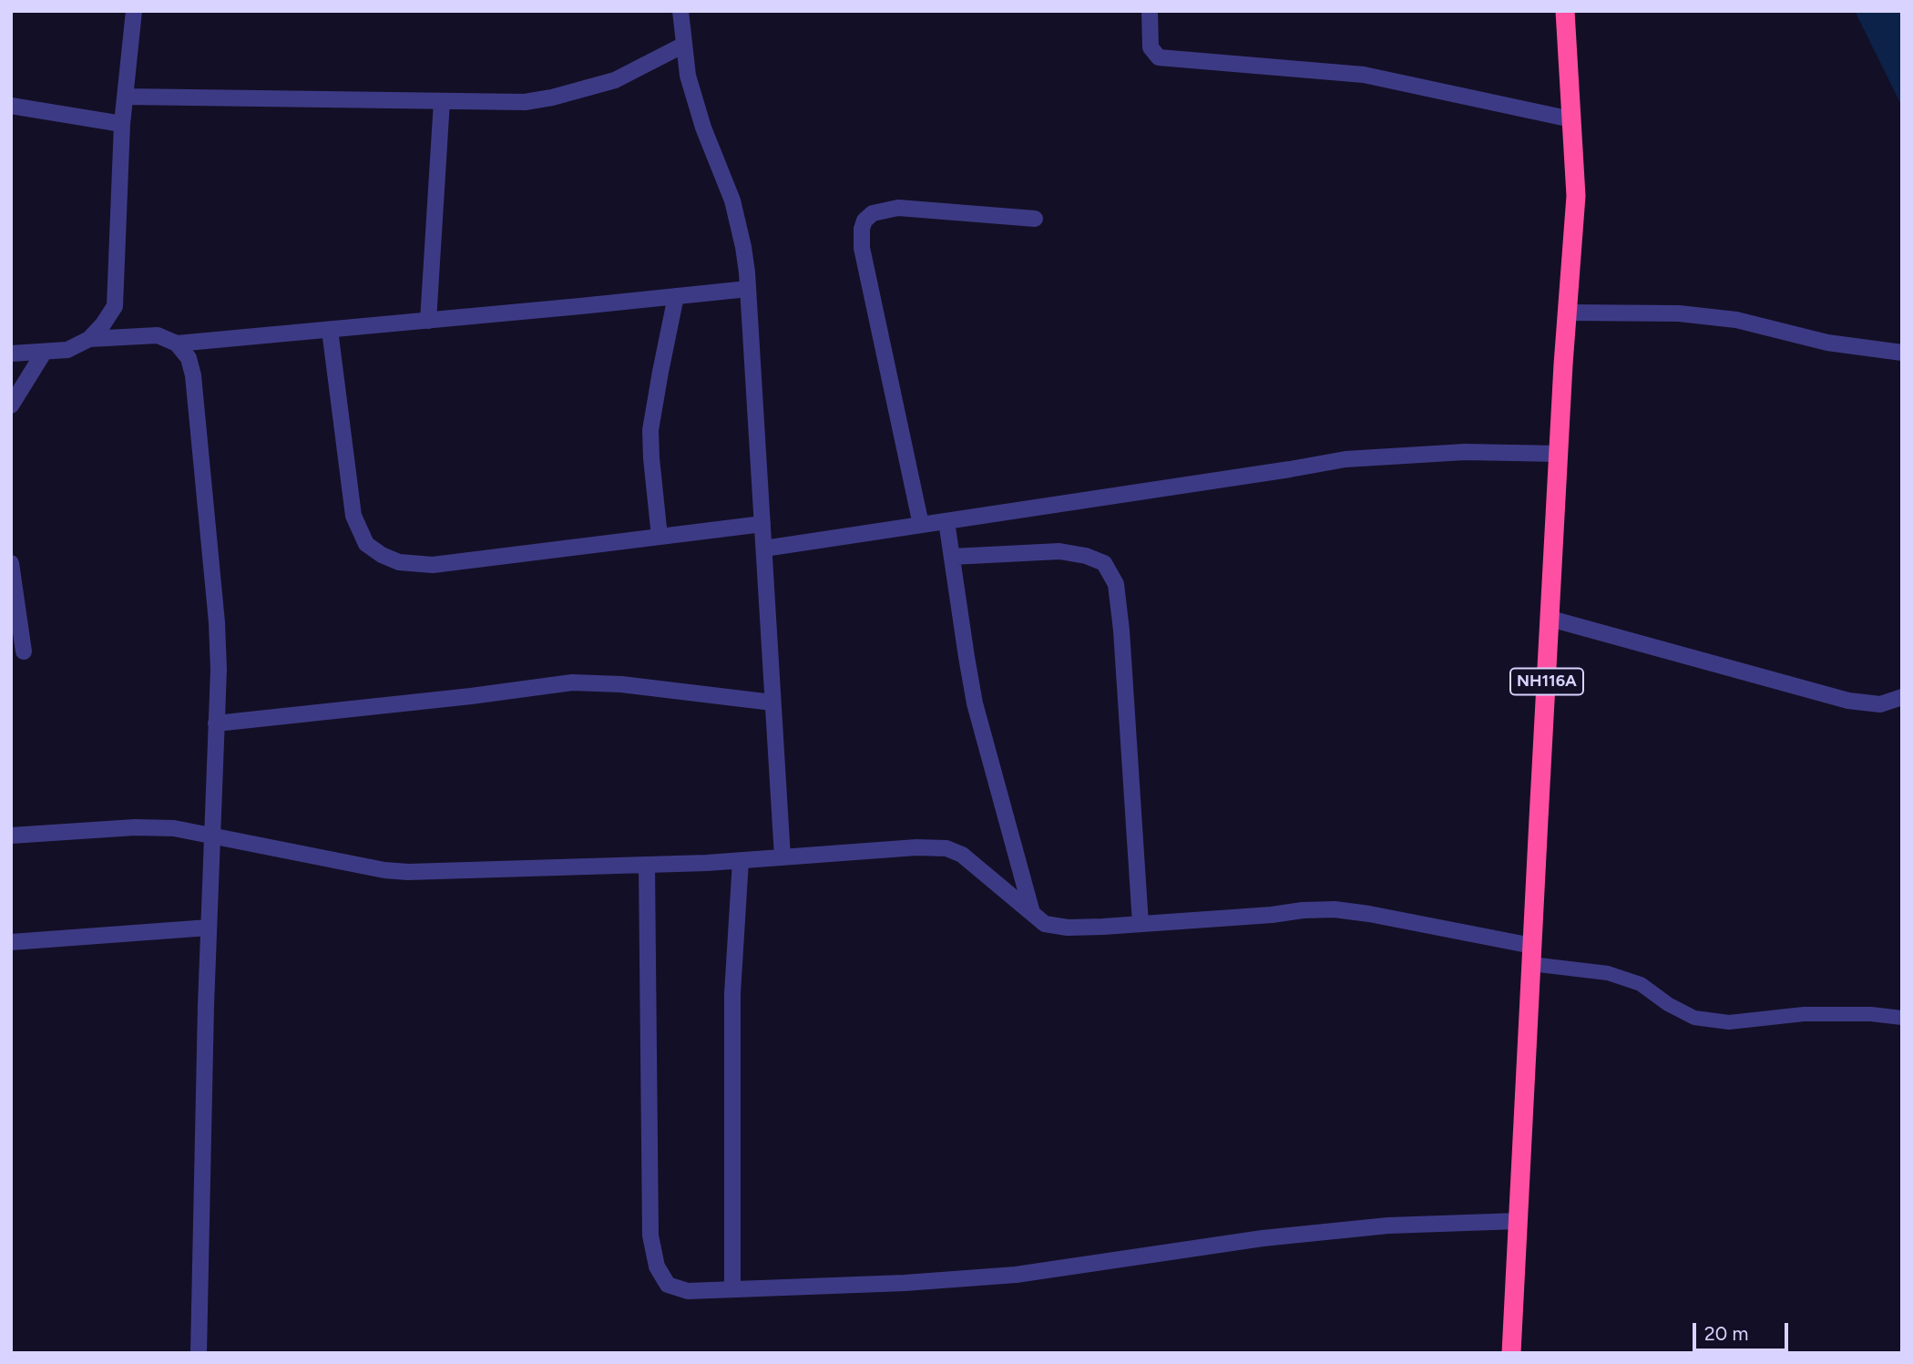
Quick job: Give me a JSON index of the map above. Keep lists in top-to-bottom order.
{
  "streets": {
    "highway": ["NH116A"]
  },
  "scale_bar": "20 m"
}
